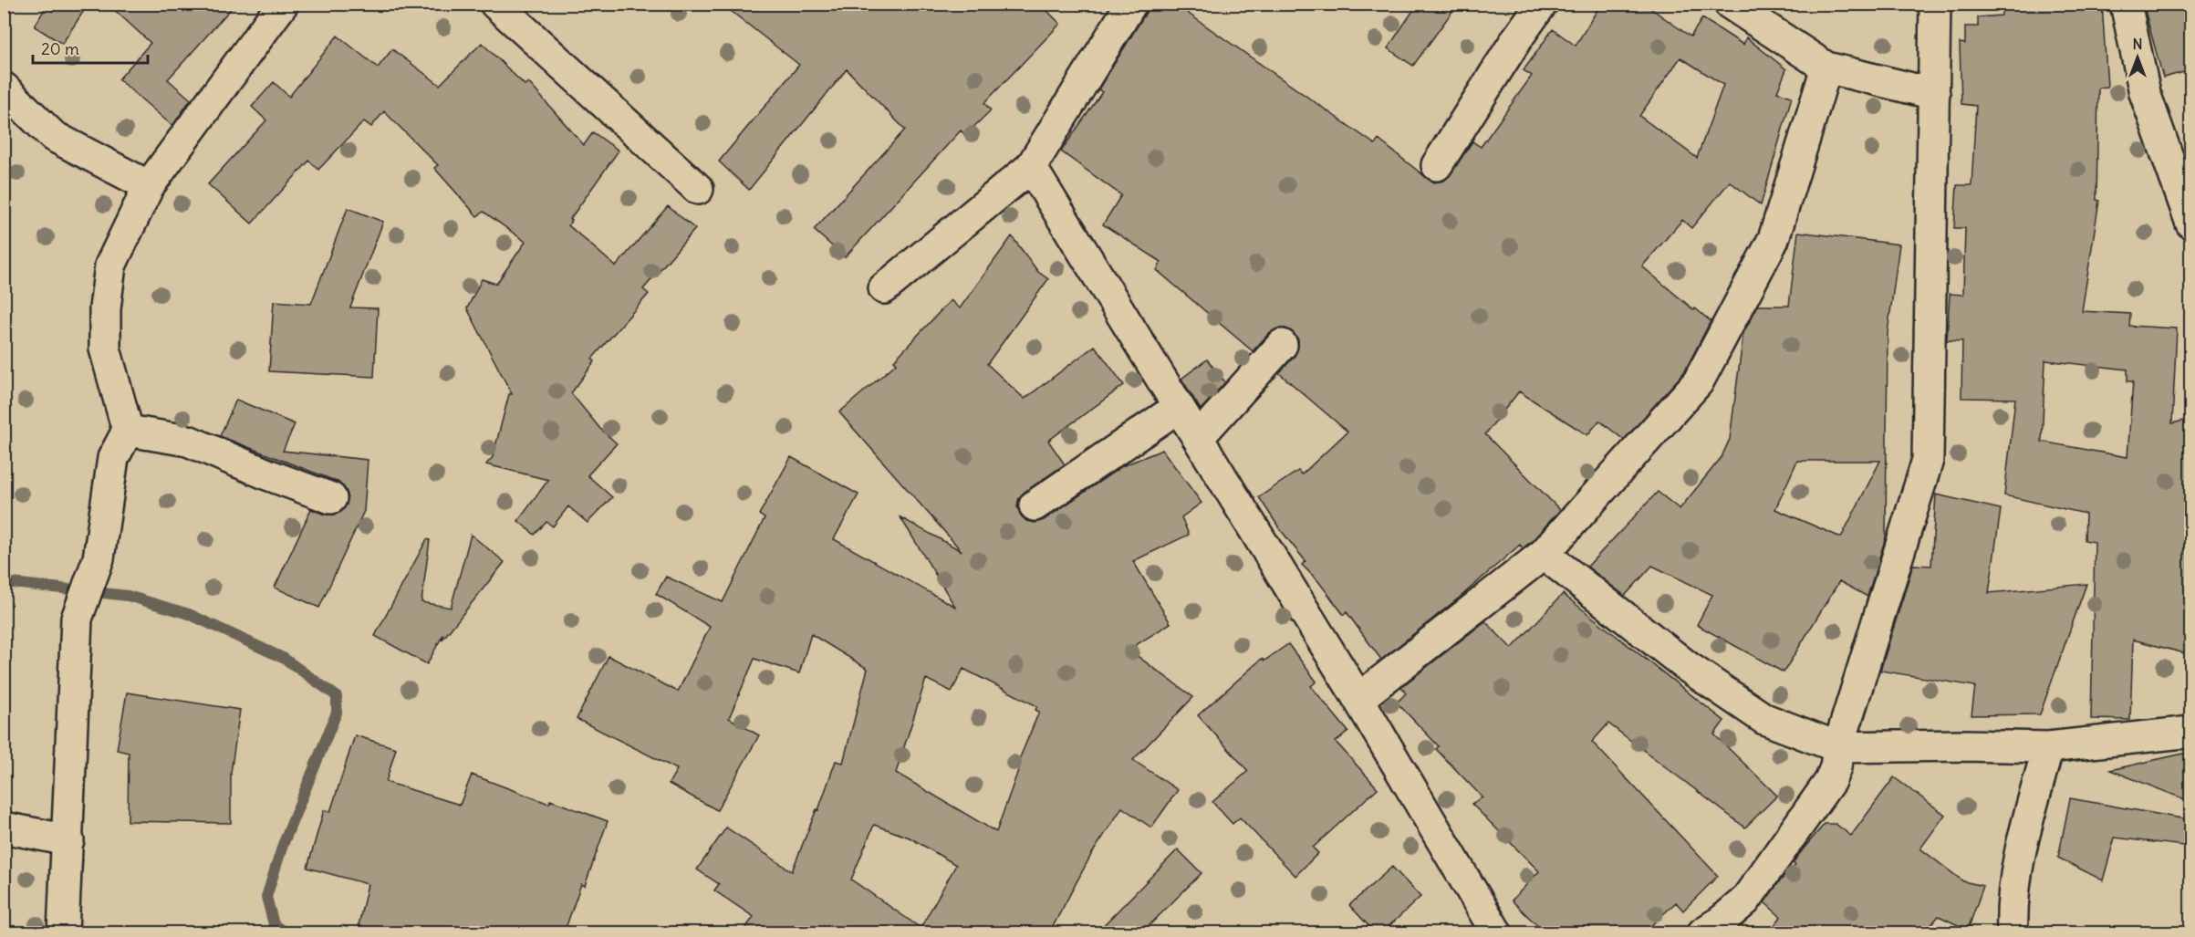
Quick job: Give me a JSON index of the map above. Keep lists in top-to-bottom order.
{
  "scale_bar": "20 m",
  "north": "top"
}
